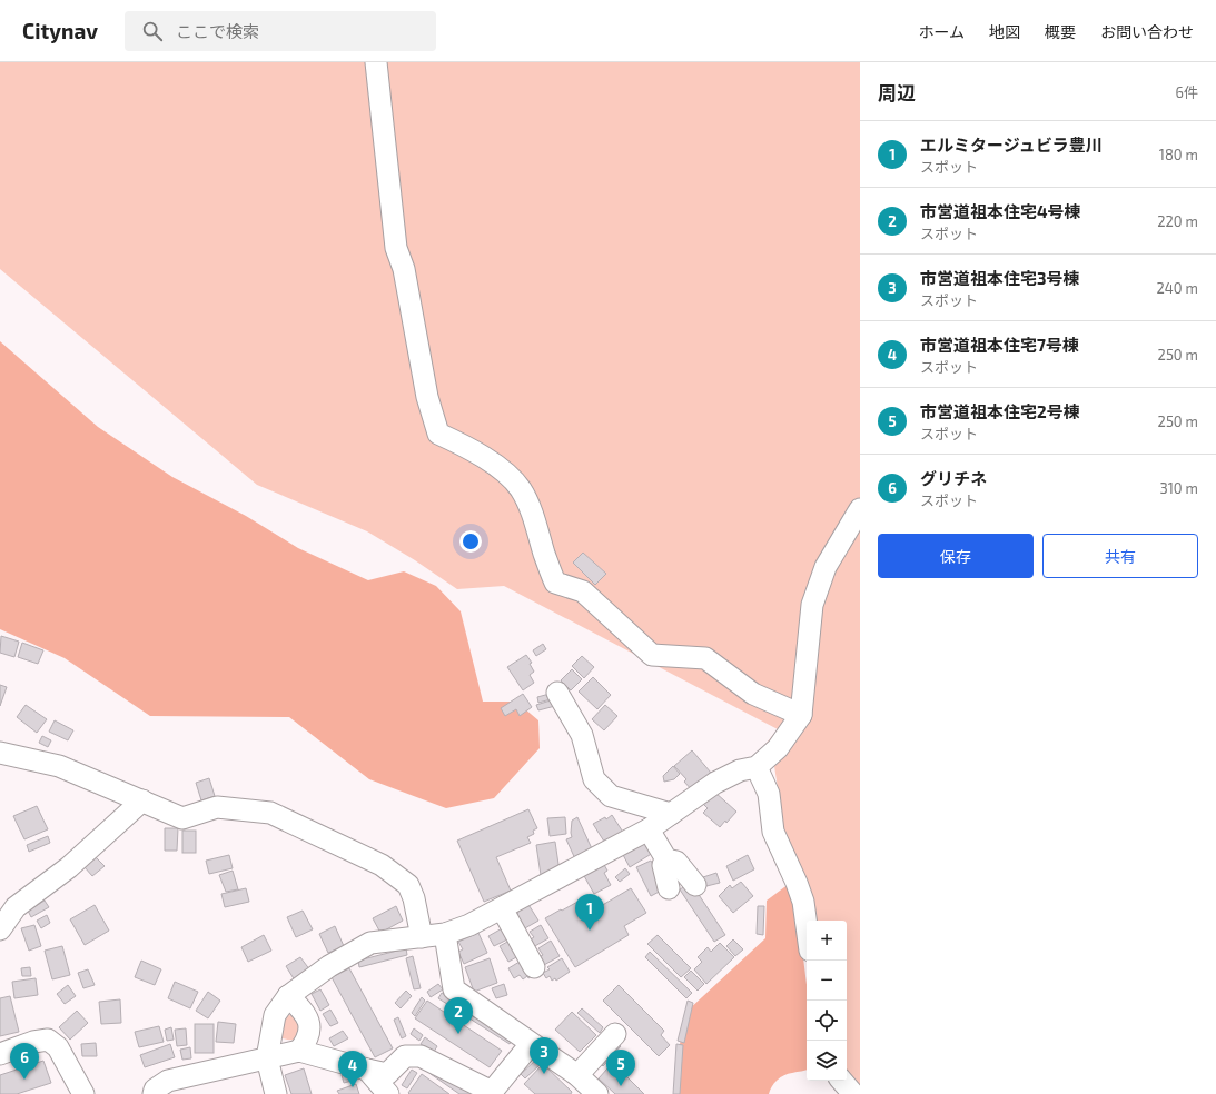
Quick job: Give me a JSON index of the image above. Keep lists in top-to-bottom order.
{
  "page": {
    "header": "Citynav",
    "search": "ここで検索",
    "nav": [
      "ホーム",
      "地図",
      "概要",
      "お問い合わせ"
    ],
    "heading": ["周辺", "6件"],
    "list": [
      {
        "mark": "1",
        "name": "エルミタージュビラ豊川",
        "note": "スポット",
        "value": "180 m"
      },
      {
        "mark": "2",
        "name": "市営道祖本住宅4号棟",
        "note": "スポット",
        "value": "220 m"
      },
      {
        "mark": "3",
        "name": "市営道祖本住宅3号棟",
        "note": "スポット",
        "value": "240 m"
      },
      {
        "mark": "4",
        "name": "市営道祖本住宅7号棟",
        "note": "スポット",
        "value": "250 m"
      },
      {
        "mark": "5",
        "name": "市営道祖本住宅2号棟",
        "note": "スポット",
        "value": "250 m"
      },
      {
        "mark": "6",
        "name": "グリチネ",
        "note": "スポット",
        "value": "310 m"
      }
    ],
    "buttons": ["保存", "共有"],
    "pins": [
      "1",
      "2",
      "3",
      "6",
      "5",
      "4"
    ],
    "map_buttons": ["+", "−"]
  }
}
